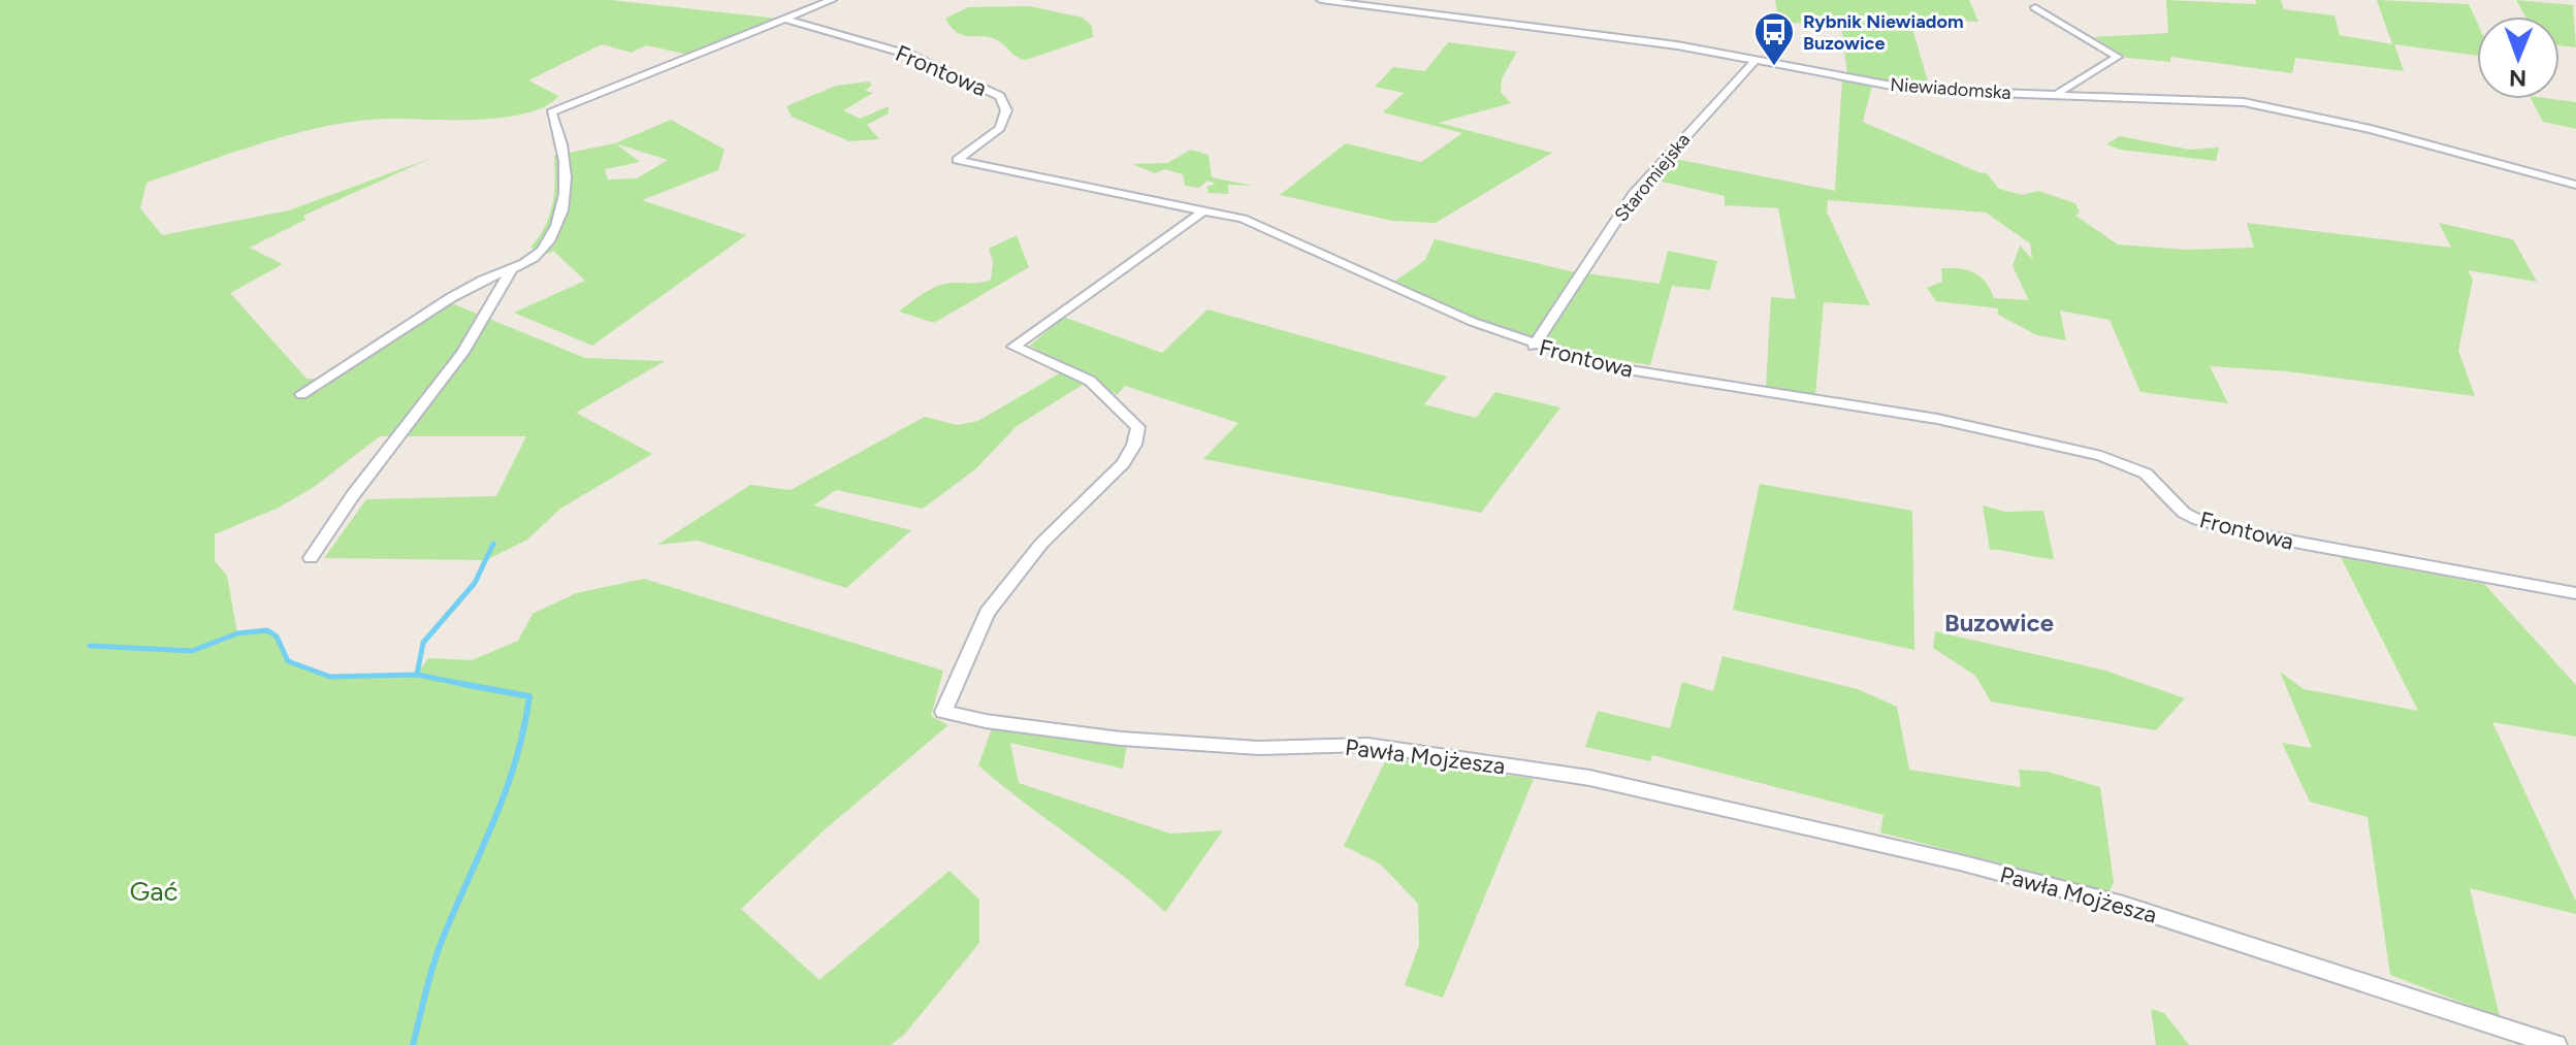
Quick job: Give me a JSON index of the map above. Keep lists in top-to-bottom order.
{
  "streets": {
    "street": [
      "Frontowa",
      "Niewiadomska",
      "Staromiejska",
      "Pawła Mojżesza"
    ]
  },
  "crossings": [
    ["Frontowa", "Staromiejska"],
    ["Frontowa", "Pawła Mojżesza"],
    ["Niewiadomska", "Staromiejska"]
  ],
  "districts": ["Buzowice"],
  "parks": ["Gać"],
  "places": {
    "bus stop": ["Rybnik Niewiadom Buzowice"]
  },
  "north": "bottom"
}
